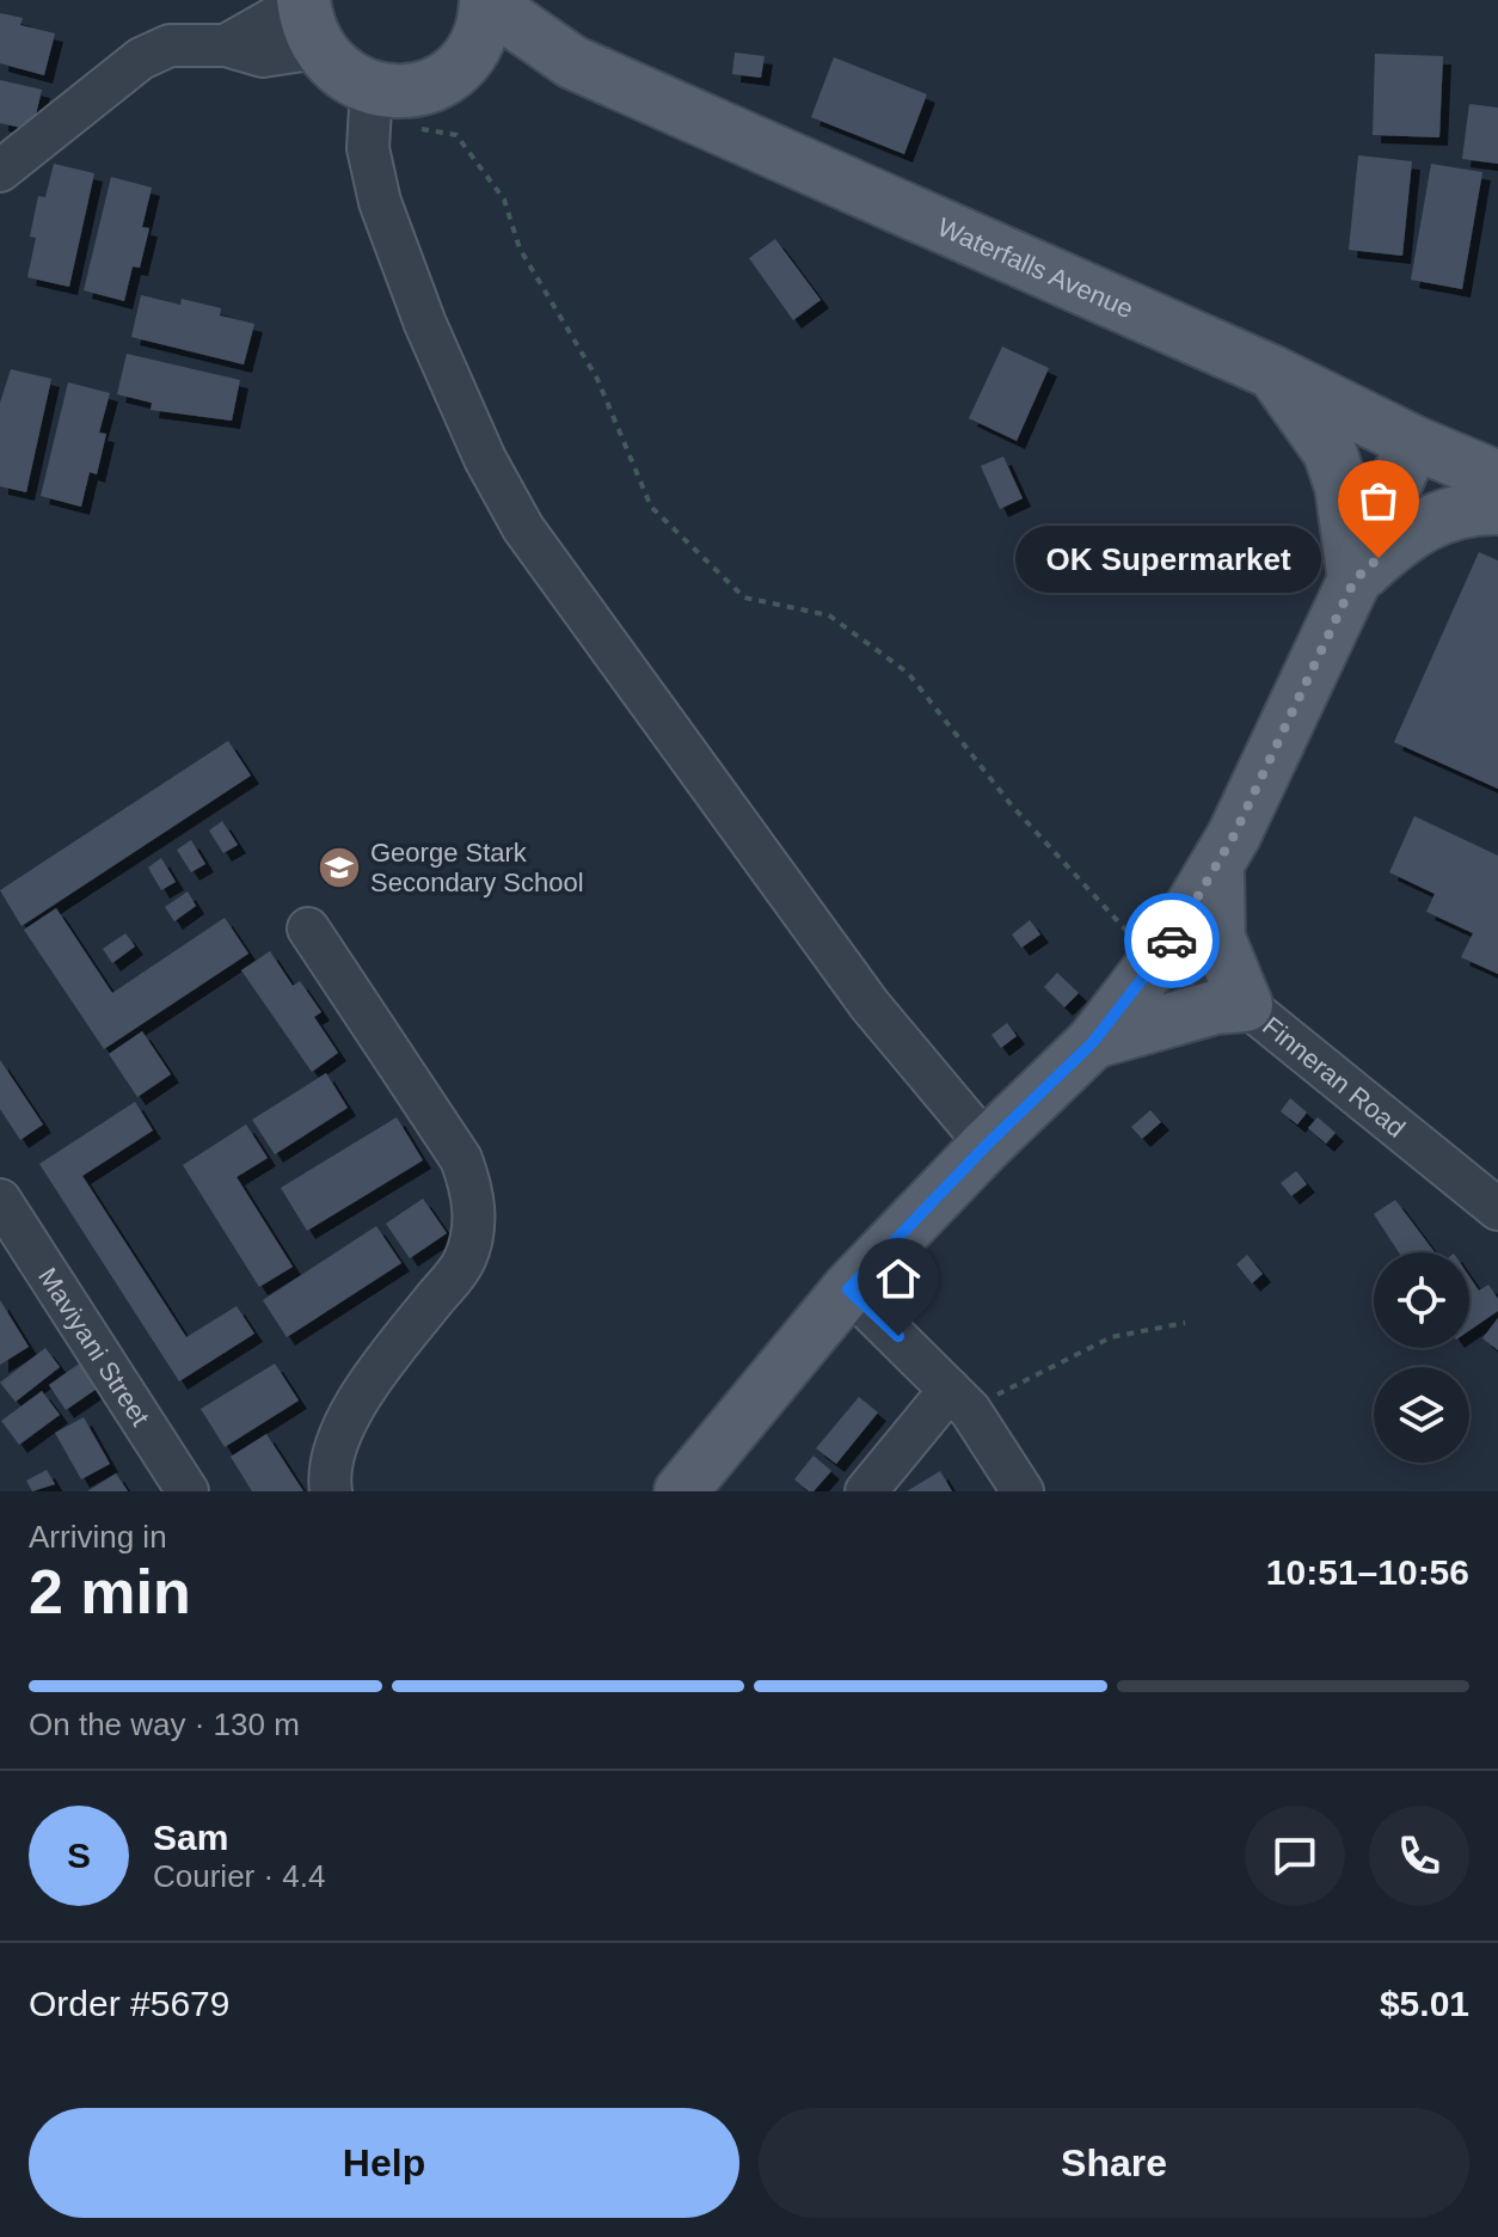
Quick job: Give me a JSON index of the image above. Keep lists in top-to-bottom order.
{
  "streets": {
    "main road": ["Waterfalls Avenue"],
    "street": ["Finneran Road", "Maviyani Street"]
  },
  "places": {
    "other": ["OK Supermarket"],
    "school or university": ["George Stark Secondary School"]
  },
  "page": {
    "bubble": "OK Supermarket",
    "heading": ["2 min", "Arriving in", "10:51–10:56"],
    "panel": [
      "Sam",
      "Courier · 4.4",
      "Order #5679",
      "$5.01"
    ],
    "bar": "On the way · 130 m",
    "round": "S",
    "buttons": ["Help", "Share"]
  }
}
